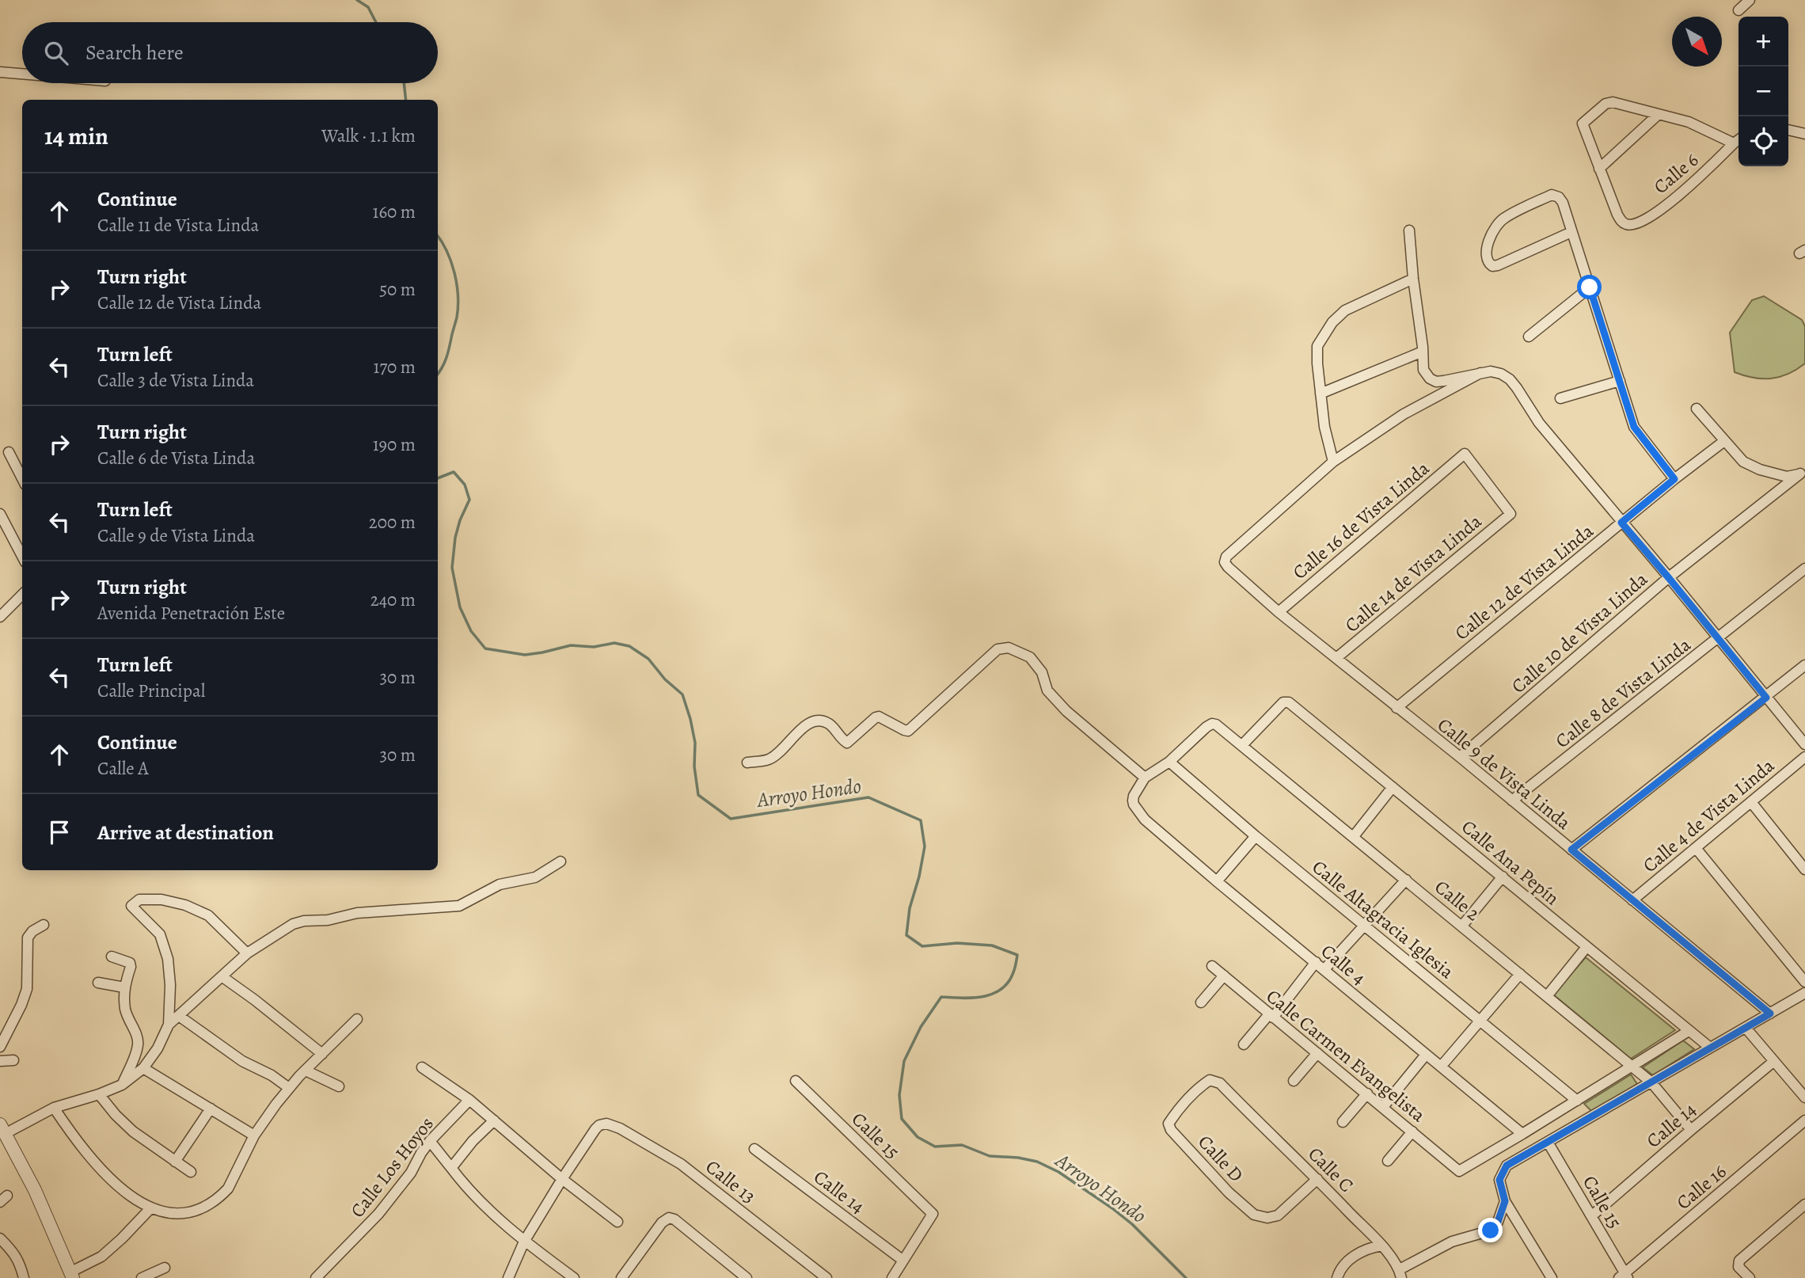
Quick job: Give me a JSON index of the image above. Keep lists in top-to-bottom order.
{
  "streets": {
    "street": [
      "Calle 6",
      "Calle 16 de Vista Linda",
      "Calle 14 de Vista Linda",
      "Calle 12 de Vista Linda",
      "Calle 10 de Vista Linda",
      "Calle 8 de Vista Linda",
      "Calle 9 de Vista Linda",
      "Calle 4 de Vista Linda",
      "Calle Ana Pepín",
      "Calle 2",
      "Calle Altagracia Iglesia",
      "Calle 4",
      "Calle Carmen Evangelista",
      "Calle 14",
      "Calle 15",
      "Calle D",
      "Calle Los Hoyos",
      "Calle C",
      "Calle 13",
      "Calle 16"
    ]
  },
  "crossings": [
    ["Calle 16 de Vista Linda", "Calle 14 de Vista Linda"],
    ["Calle 16 de Vista Linda", "Calle 9 de Vista Linda"],
    ["Calle 14 de Vista Linda", "Calle 9 de Vista Linda"],
    ["Calle 12 de Vista Linda", "Calle 9 de Vista Linda"],
    ["Calle 10 de Vista Linda", "Calle 9 de Vista Linda"],
    ["Calle 8 de Vista Linda", "Calle 9 de Vista Linda"],
    ["Calle 9 de Vista Linda", "Calle 4 de Vista Linda"],
    ["Calle Ana Pepín", "Calle 2"],
    ["Calle 2", "Calle Altagracia Iglesia"],
    ["Calle 2", "Calle 14"],
    ["Calle 4", "Calle Carmen Evangelista"],
    ["Calle 14", "Calle 15"],
    ["Calle 15", "Calle 16"],
    ["Calle D", "Calle C"]
  ],
  "water": ["Arroyo Hondo"],
  "north": "bottom right",
  "page": {
    "map_buttons": ["+", "−"],
    "search": "Search here",
    "heading": ["14 min", "Walk · 1.1 km"],
    "list": [
      ["Continue", "Calle 11 de Vista Linda", "160 m"],
      ["Turn right", "Calle 12 de Vista Linda", "50 m"],
      ["Turn left", "Calle 3 de Vista Linda", "170 m"],
      ["Turn right", "Calle 6 de Vista Linda", "190 m"],
      ["Turn left", "Calle 9 de Vista Linda", "200 m"],
      ["Turn right", "Avenida Penetración Este", "240 m"],
      ["Turn left", "Calle Principal", "30 m"],
      ["Continue", "Calle A", "30 m"],
      "Arrive at destination"
    ]
  }
}
